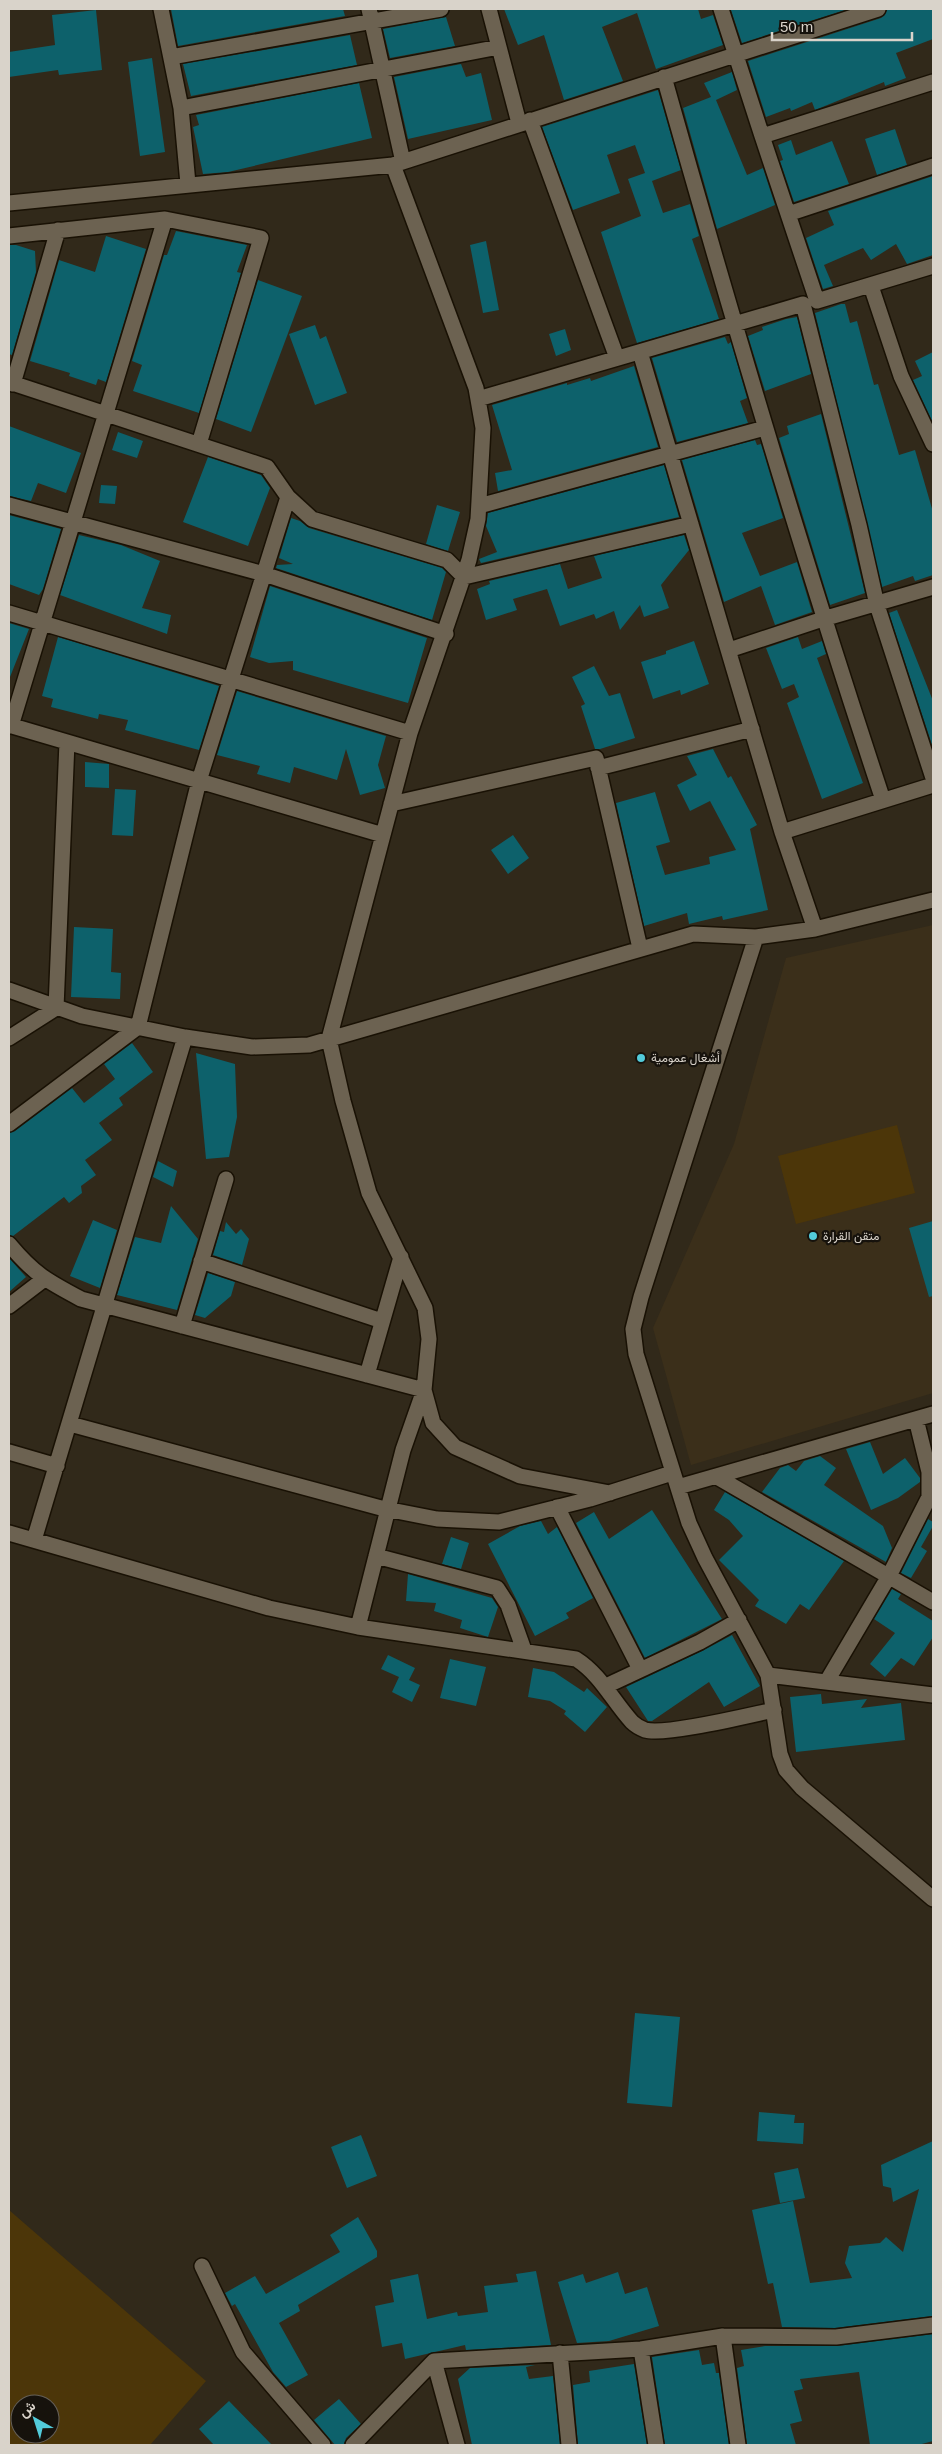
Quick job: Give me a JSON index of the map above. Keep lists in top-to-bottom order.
{
  "places": ["أشغال عمومية", "متقن القرارة"],
  "scale_bar": "50 m",
  "north": "top left"
}
